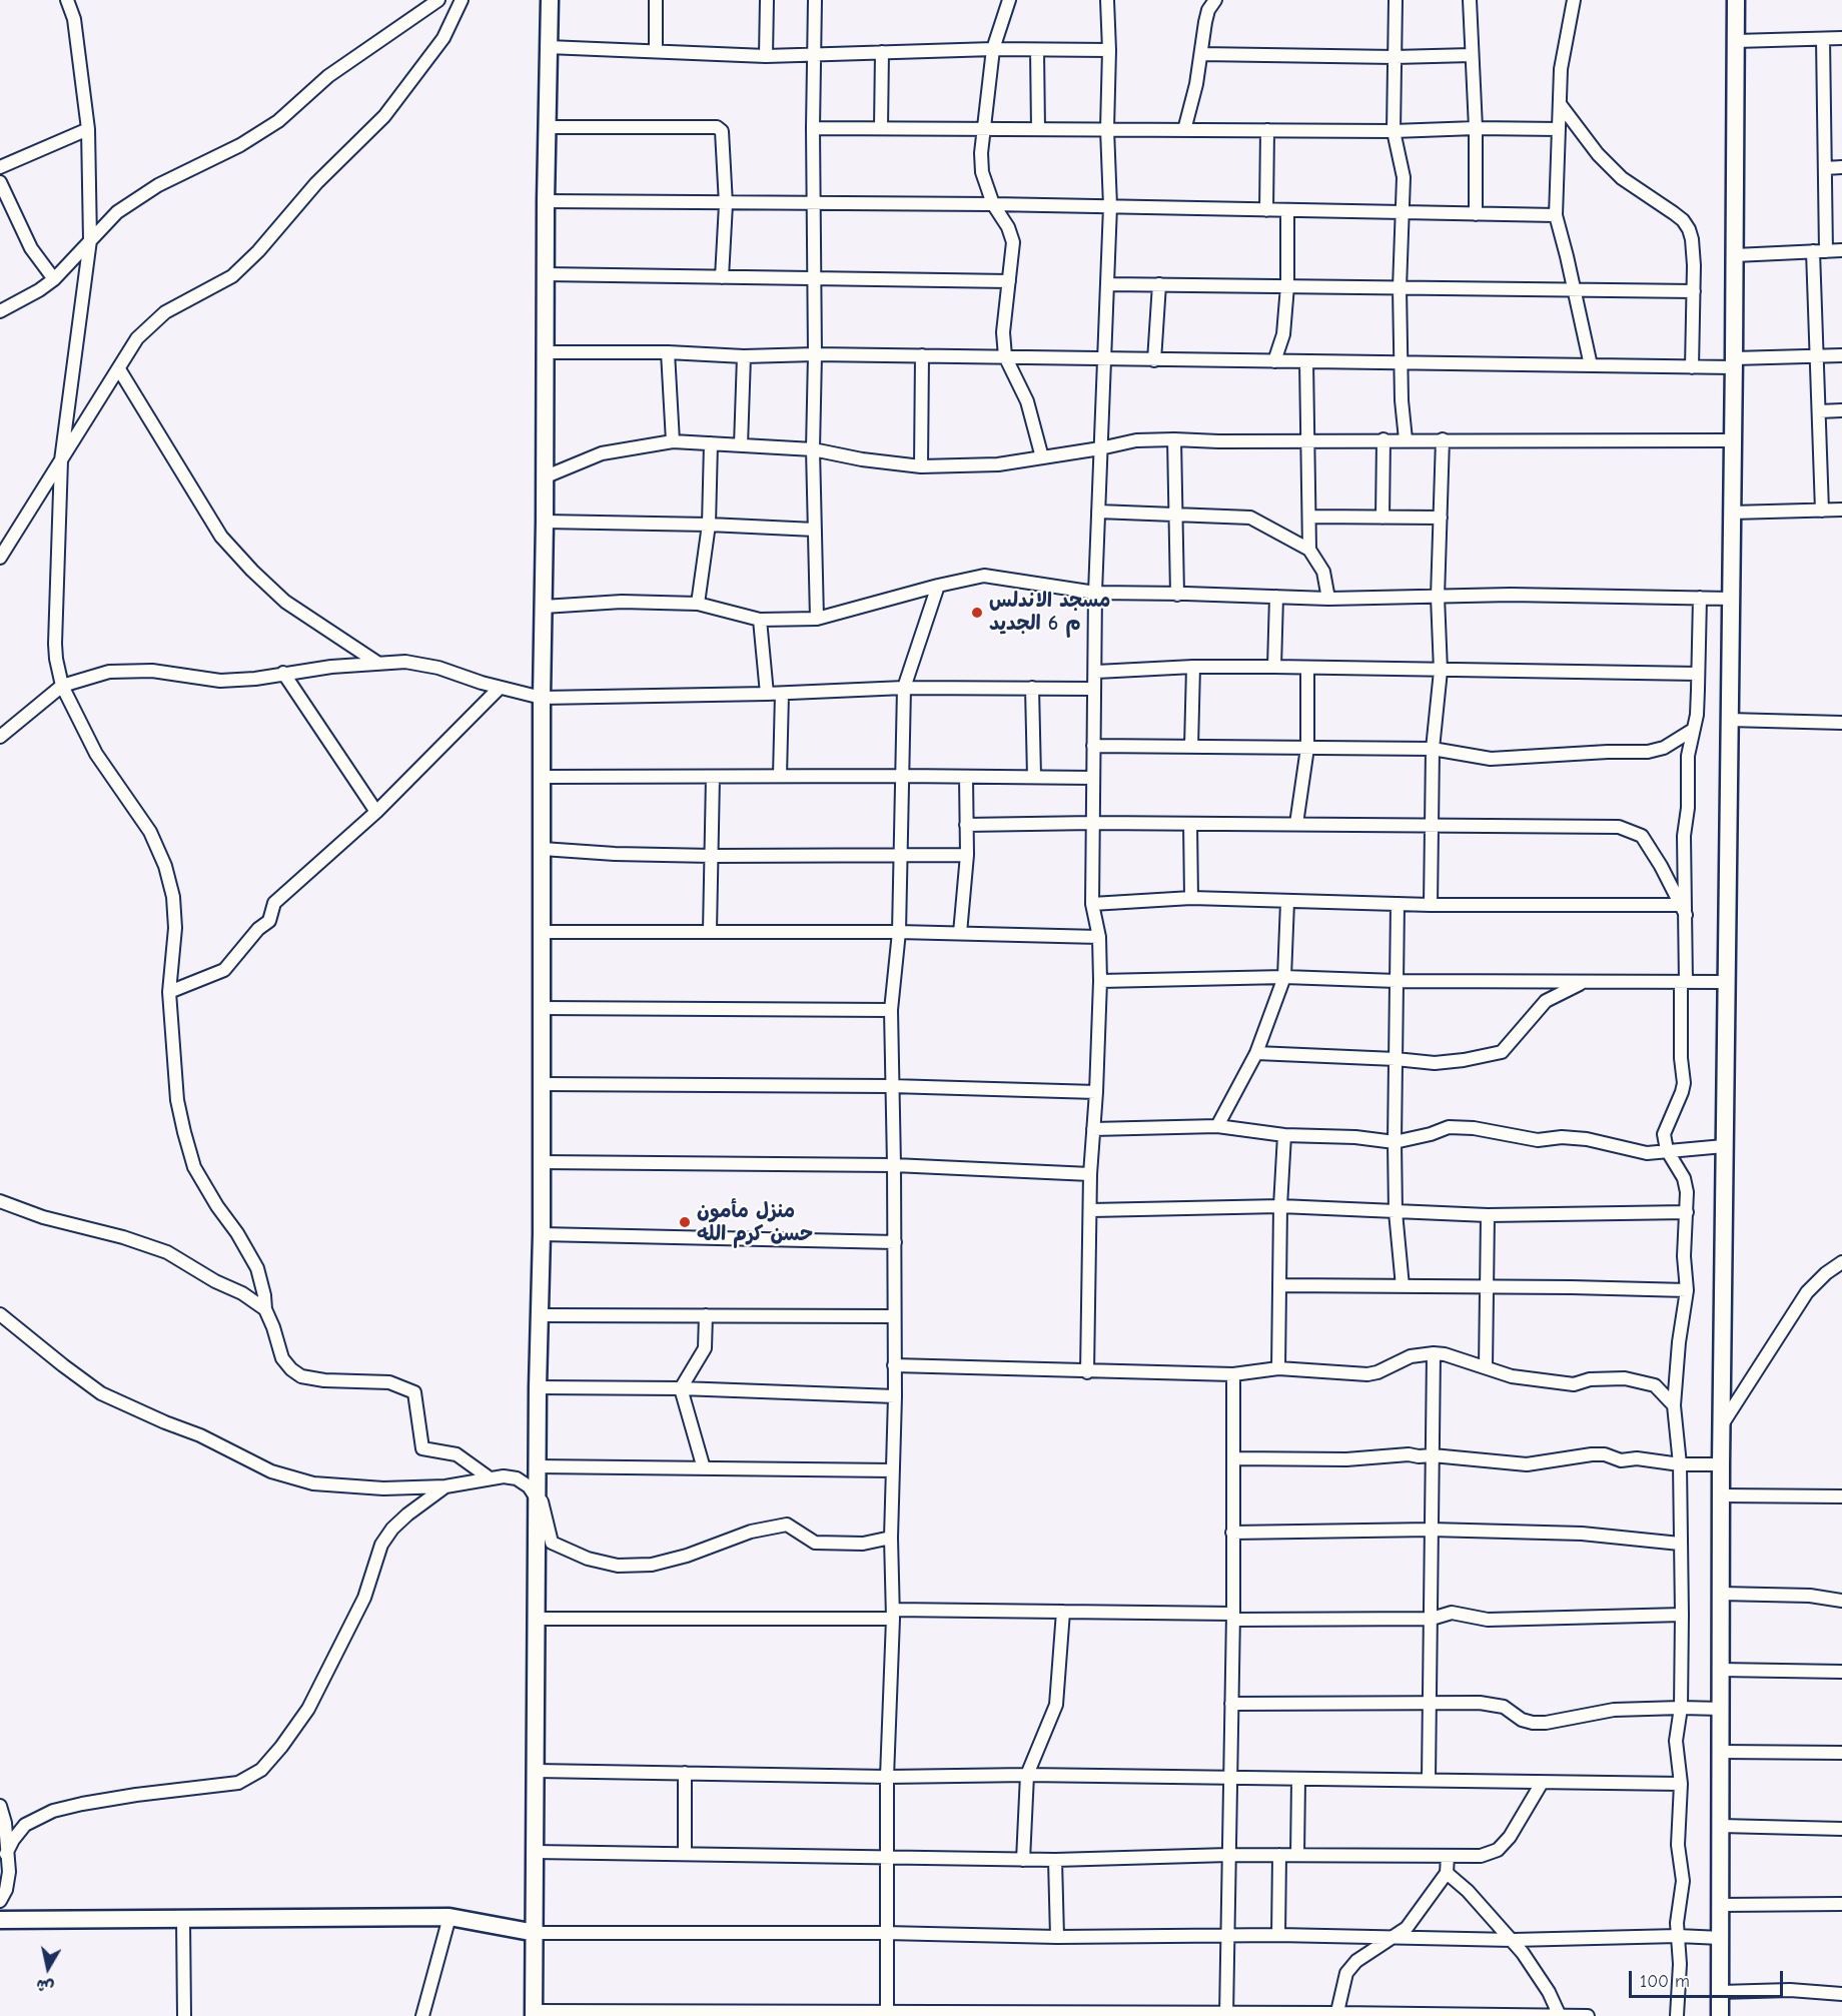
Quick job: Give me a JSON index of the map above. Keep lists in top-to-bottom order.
{
  "places": ["مسجد الاندلس م 6 الجديد", "منزل مأمون حسن كرم الله"],
  "scale_bar": "100 m",
  "north": "bottom"
}
